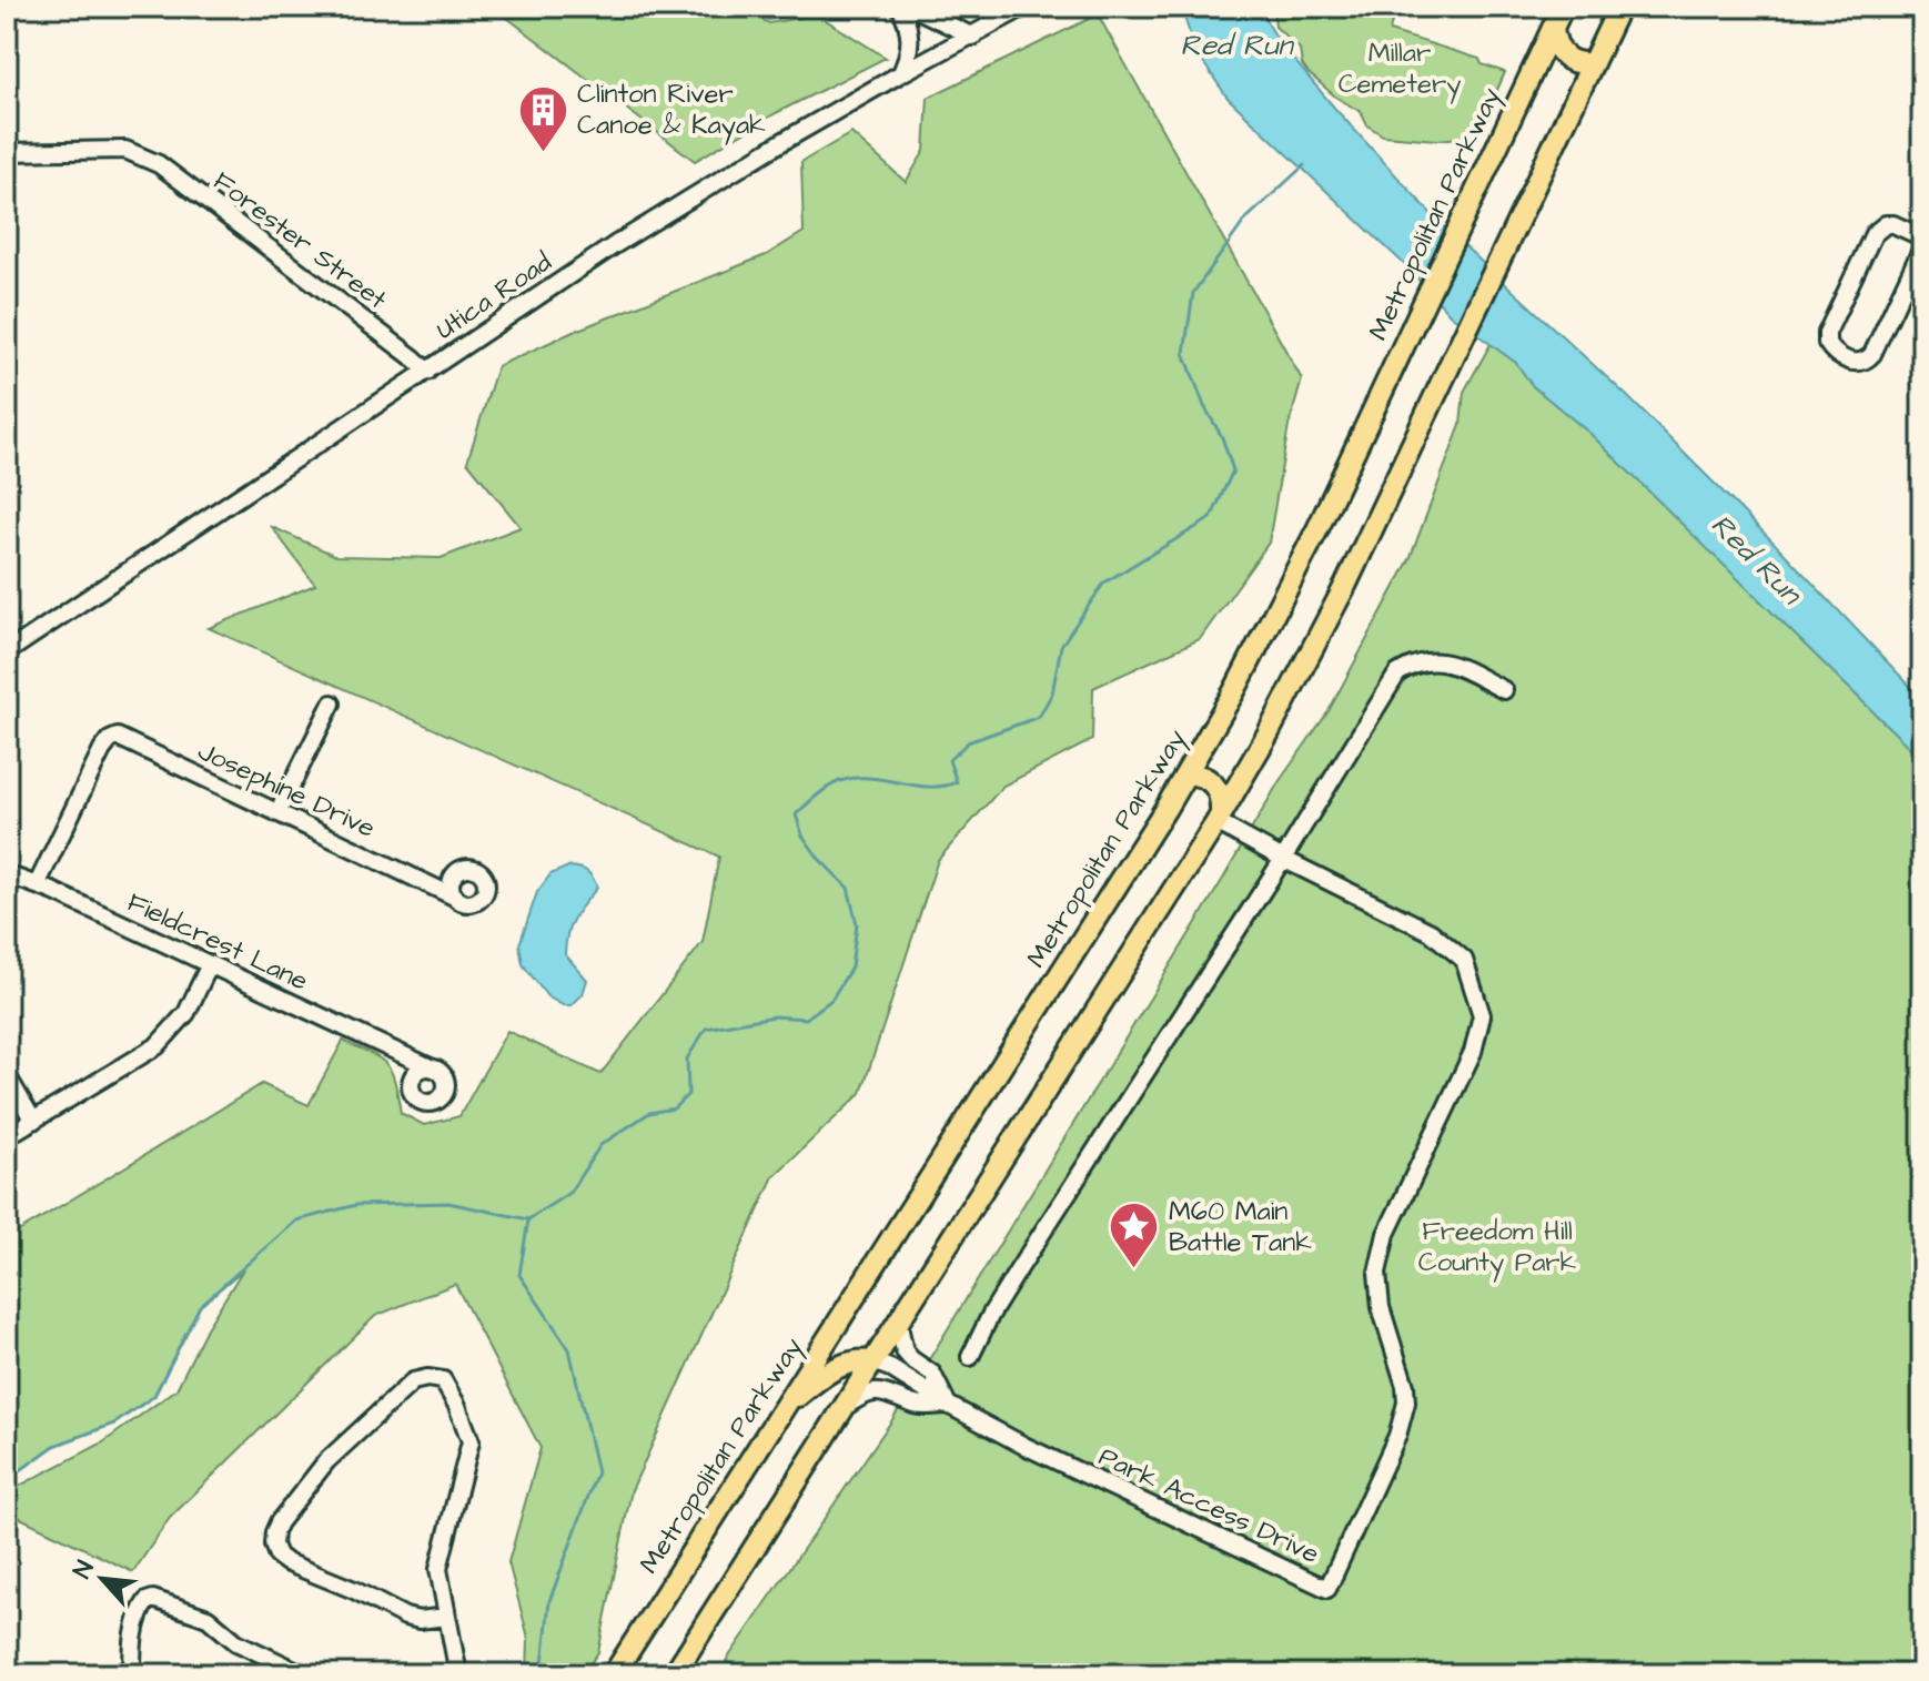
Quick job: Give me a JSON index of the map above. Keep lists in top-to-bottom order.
{
  "streets": {
    "main road": ["Metropolitan Parkway"],
    "street": [
      "Forester Street",
      "Utica Road",
      "Josephine Drive",
      "Fieldcrest Lane",
      "Park Access Drive"
    ]
  },
  "crossings": [
    ["Forester Street", "Utica Road"],
    ["Josephine Drive", "Fieldcrest Lane"]
  ],
  "water": ["Red Run"],
  "parks": ["Millar Cemetery", "Freedom Hill County Park"],
  "places": {
    "building": ["Clinton River Canoe & Kayak"],
    "place": ["M60 Main Battle Tank"]
  },
  "north": "top left"
}
